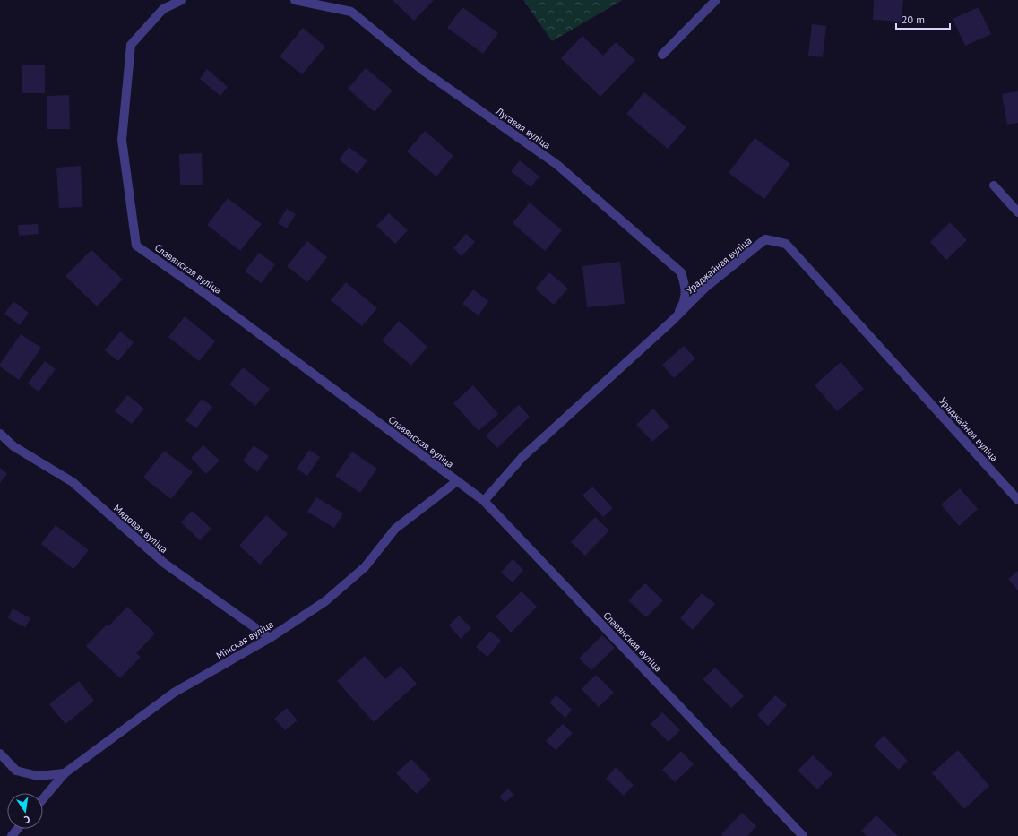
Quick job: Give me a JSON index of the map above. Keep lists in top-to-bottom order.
{
  "streets": {
    "street": [
      "Лугавая вуліца",
      "Ураджайная вуліца",
      "Славянская вуліца",
      "Мядовая вуліца",
      "Мінская вуліца"
    ]
  },
  "crossings": [
    ["Лугавая вуліца", "Ураджайная вуліца"],
    ["Ураджайная вуліца", "Славянская вуліца"],
    ["Славянская вуліца", "Мінская вуліца"],
    ["Мядовая вуліца", "Мінская вуліца"]
  ],
  "scale_bar": "20 m",
  "north": "bottom"
}
